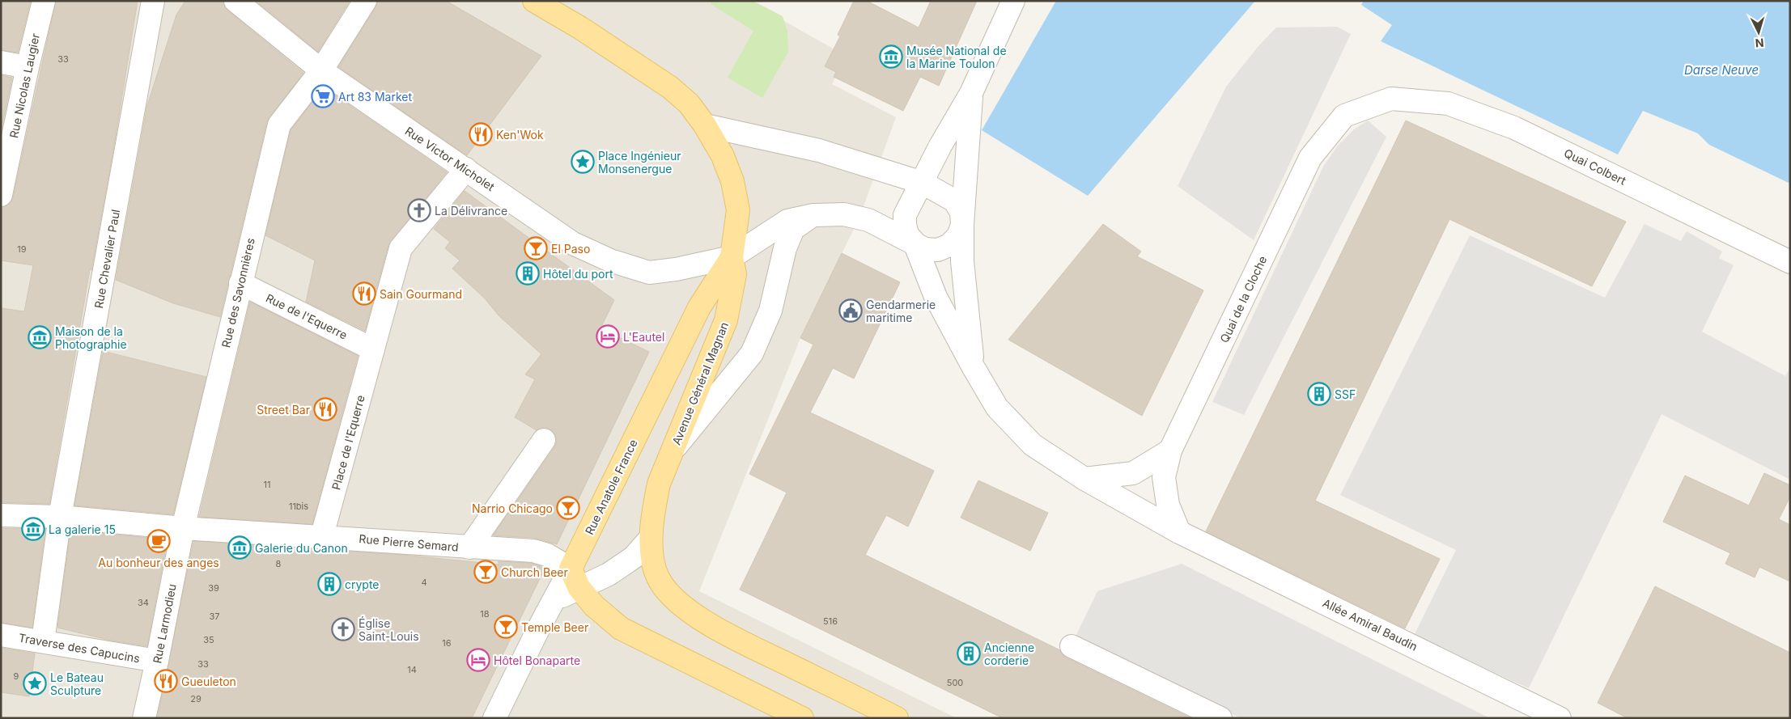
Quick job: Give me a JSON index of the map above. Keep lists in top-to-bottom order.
{
  "streets": {
    "main road": ["Avenue Général Magnan", "Rue Anatole France"],
    "street": [
      "Rue Nicolas Laugier",
      "Rue Victor Micholet",
      "Quai Colbert",
      "Rue Chevalier Paul",
      "Rue des Savonnières",
      "Quai de la Cloche",
      "Rue de l'Equerre",
      "Place de l'Equerre",
      "Rue Pierre Semard",
      "Rue Larmodieu",
      "Allée Amiral Baudin",
      "Traverse des Capucins"
    ]
  },
  "crossings": [
    ["Rue Victor Micholet", "Rue des Savonnières"],
    ["Rue Victor Micholet", "Avenue Général Magnan"],
    ["Rue Victor Micholet", "Place de l'Equerre"],
    ["Rue Victor Micholet", "Rue Anatole France"],
    ["Quai Colbert", "Quai de la Cloche"],
    ["Rue Chevalier Paul", "Rue Pierre Semard"],
    ["Rue Chevalier Paul", "Traverse des Capucins"],
    ["Rue des Savonnières", "Rue de l'Equerre"],
    ["Rue des Savonnières", "Rue Pierre Semard"],
    ["Rue des Savonnières", "Rue Larmodieu"],
    ["Quai de la Cloche", "Allée Amiral Baudin"],
    ["Rue de l'Equerre", "Place de l'Equerre"],
    ["Avenue Général Magnan", "Rue Anatole France"],
    ["Place de l'Equerre", "Rue Pierre Semard"],
    ["Rue Anatole France", "Rue Pierre Semard"],
    ["Rue Pierre Semard", "Rue Larmodieu"],
    ["Rue Larmodieu", "Traverse des Capucins"]
  ],
  "water": ["Darse Neuve"],
  "places": {
    "museum": [
      "Musée National de la Marine Toulon",
      "Maison de la Photographie",
      "La galerie 15",
      "Galerie du Canon"
    ],
    "supermarket": ["Art 83 Market"],
    "restaurant": [
      "Ken'Wok",
      "Sain Gourmand",
      "Street Bar",
      "Gueuleton"
    ],
    "place": ["Place Ingénieur Monsenergue", "Le Bateau Sculpture"],
    "church": ["La Délivrance", "Église Saint-Louis"],
    "bar": [
      "El Paso",
      "Narrio Chicago",
      "Church Beer",
      "Temple Beer"
    ],
    "building": [
      "Hôtel du port",
      "SSF",
      "crypte",
      "Ancienne corderie"
    ],
    "public building": ["Gendarmerie maritime"],
    "hotel": ["L'Eautel", "Hôtel Bonaparte"],
    "cafe": ["Au bonheur des anges"]
  },
  "house_numbers": [
    "33",
    "19",
    "11",
    "11bis",
    "8",
    "4",
    "39",
    "34",
    "18",
    "37",
    "516",
    "35",
    "16",
    "33",
    "14",
    "9",
    "500",
    "29"
  ],
  "north": "bottom"
}
